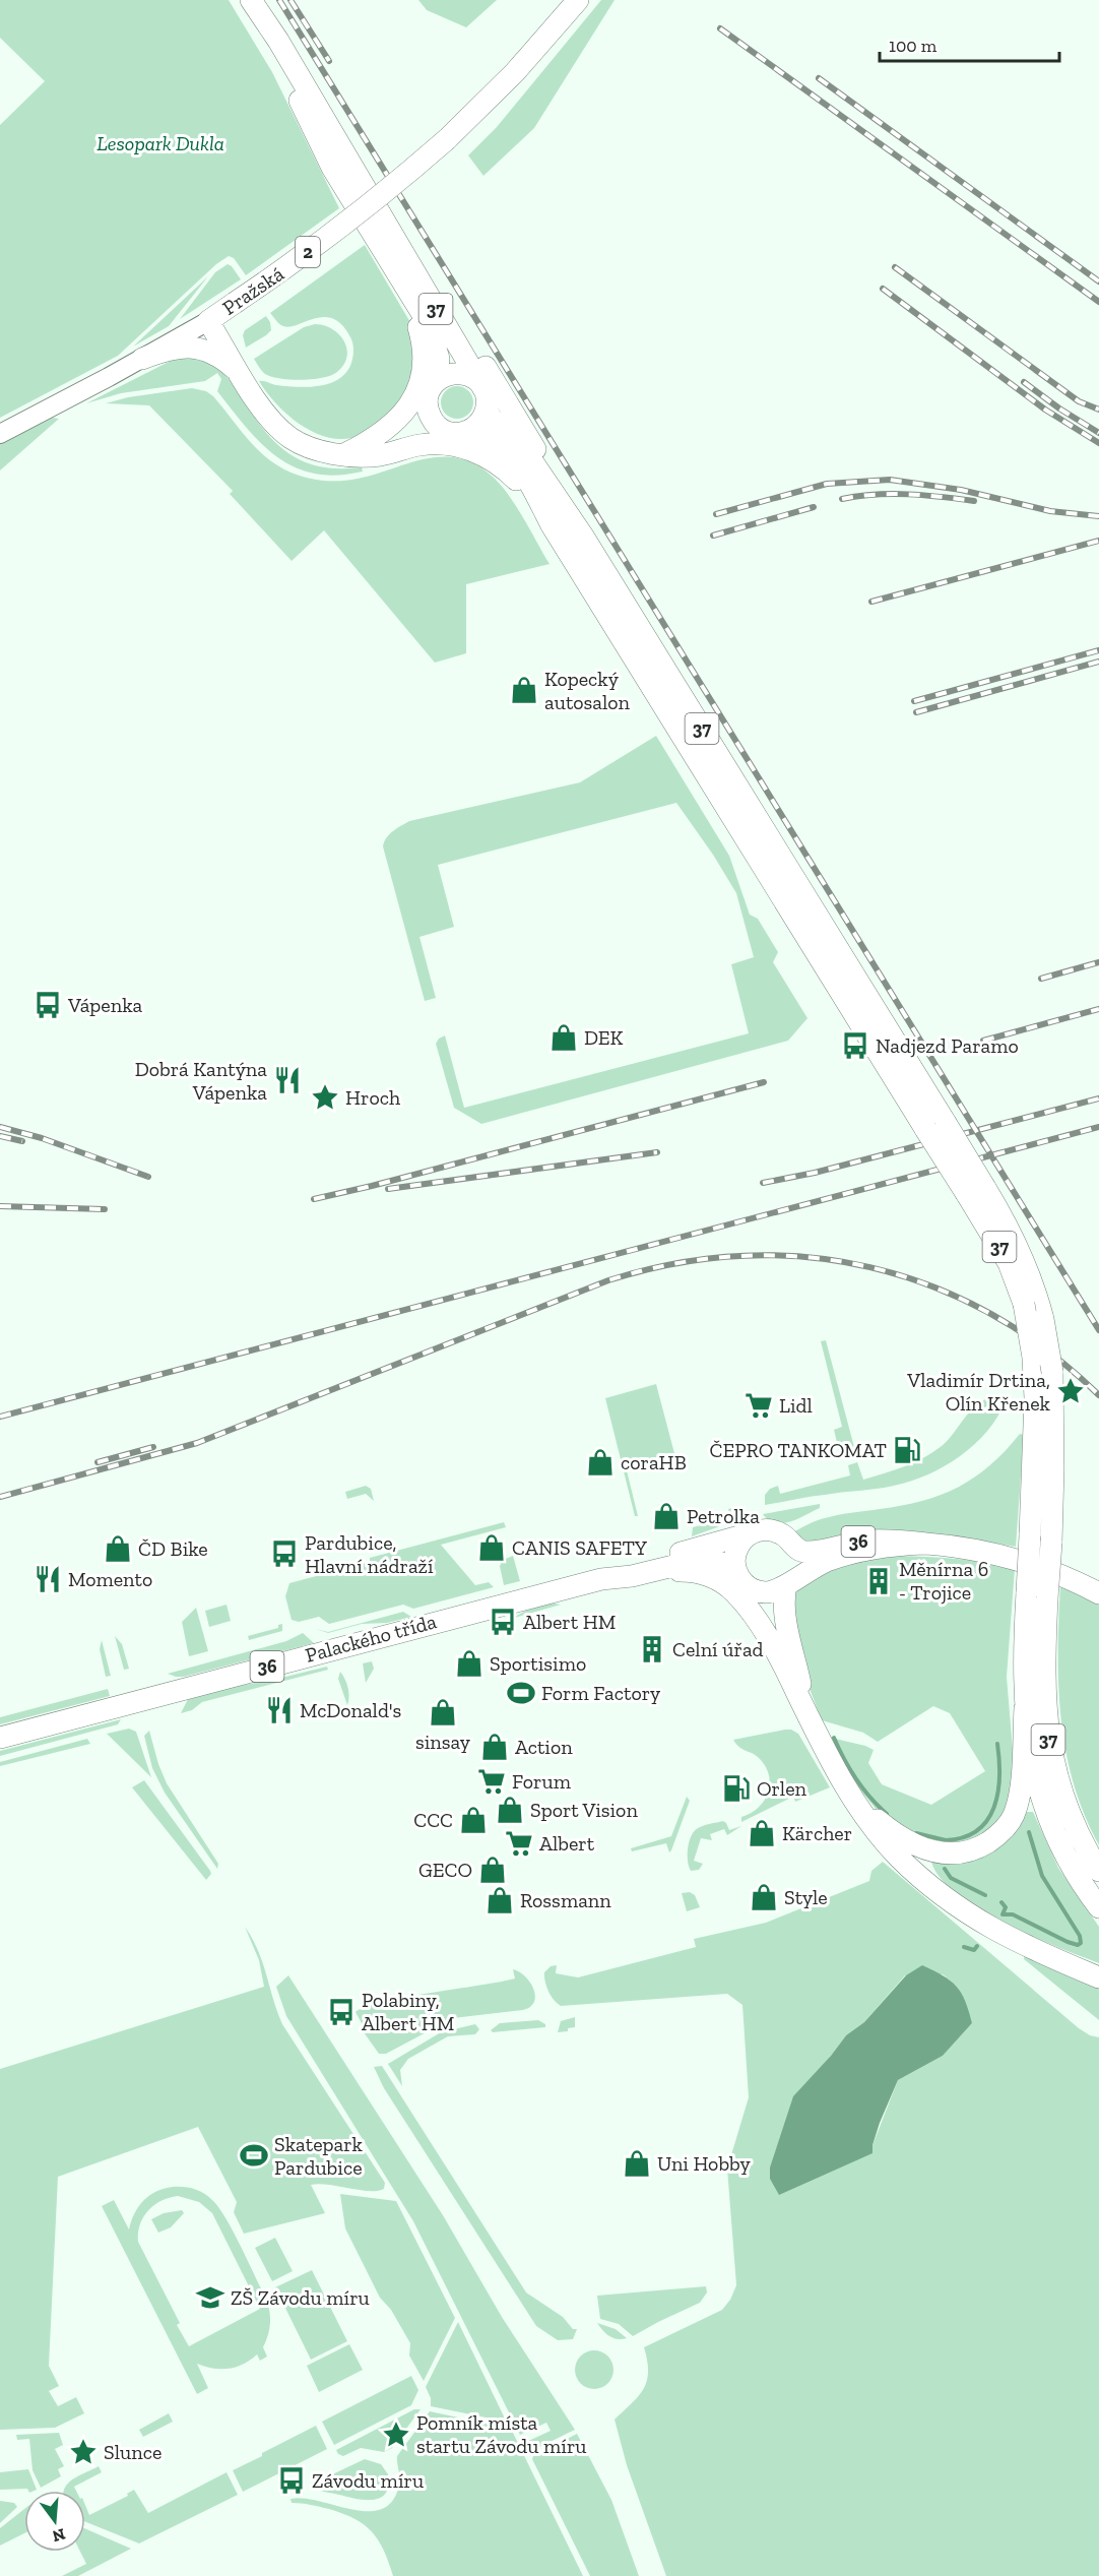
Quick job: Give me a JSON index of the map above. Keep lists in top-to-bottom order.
{
  "streets": {
    "main road": [
      "2",
      "Pražská",
      "37",
      "36",
      "Palackého třída"
    ]
  },
  "crossings": [
    ["36", "Palackého třída"]
  ],
  "parks": ["Lesopark Dukla"],
  "places": {
    "shop": [
      "Kopecký autosalon",
      "DEK",
      "coraHB",
      "Petrolka",
      "CANIS SAFETY",
      "ČD Bike",
      "Sportisimo",
      "sinsay",
      "Action",
      "Sport Vision",
      "CCC",
      "Kärcher",
      "GECO",
      "Style",
      "Rossmann",
      "Uni Hobby"
    ],
    "bus stop": [
      "Vápenka",
      "Nadjezd Paramo",
      "Pardubice, Hlavní nádraží",
      "Albert HM",
      "Polabiny, Albert HM",
      "Závodu míru"
    ],
    "restaurant": ["Dobrá Kantýna Vápenka", "Momento", "McDonald's"],
    "place": [
      "Hroch",
      "Vladimír Drtina, Olín Křenek",
      "Pomník místa startu Závodu míru",
      "Slunce"
    ],
    "supermarket": ["Lidl", "Forum", "Albert"],
    "fuel station": ["ČEPRO TANKOMAT", "Orlen"],
    "building": ["Měnírna 6 - Trojice", "Celní úřad"],
    "sports": ["Form Factory", "Skatepark Pardubice"],
    "school or university": ["ZŠ Závodu míru"]
  },
  "scale_bar": "100 m",
  "north": "bottom"
}
